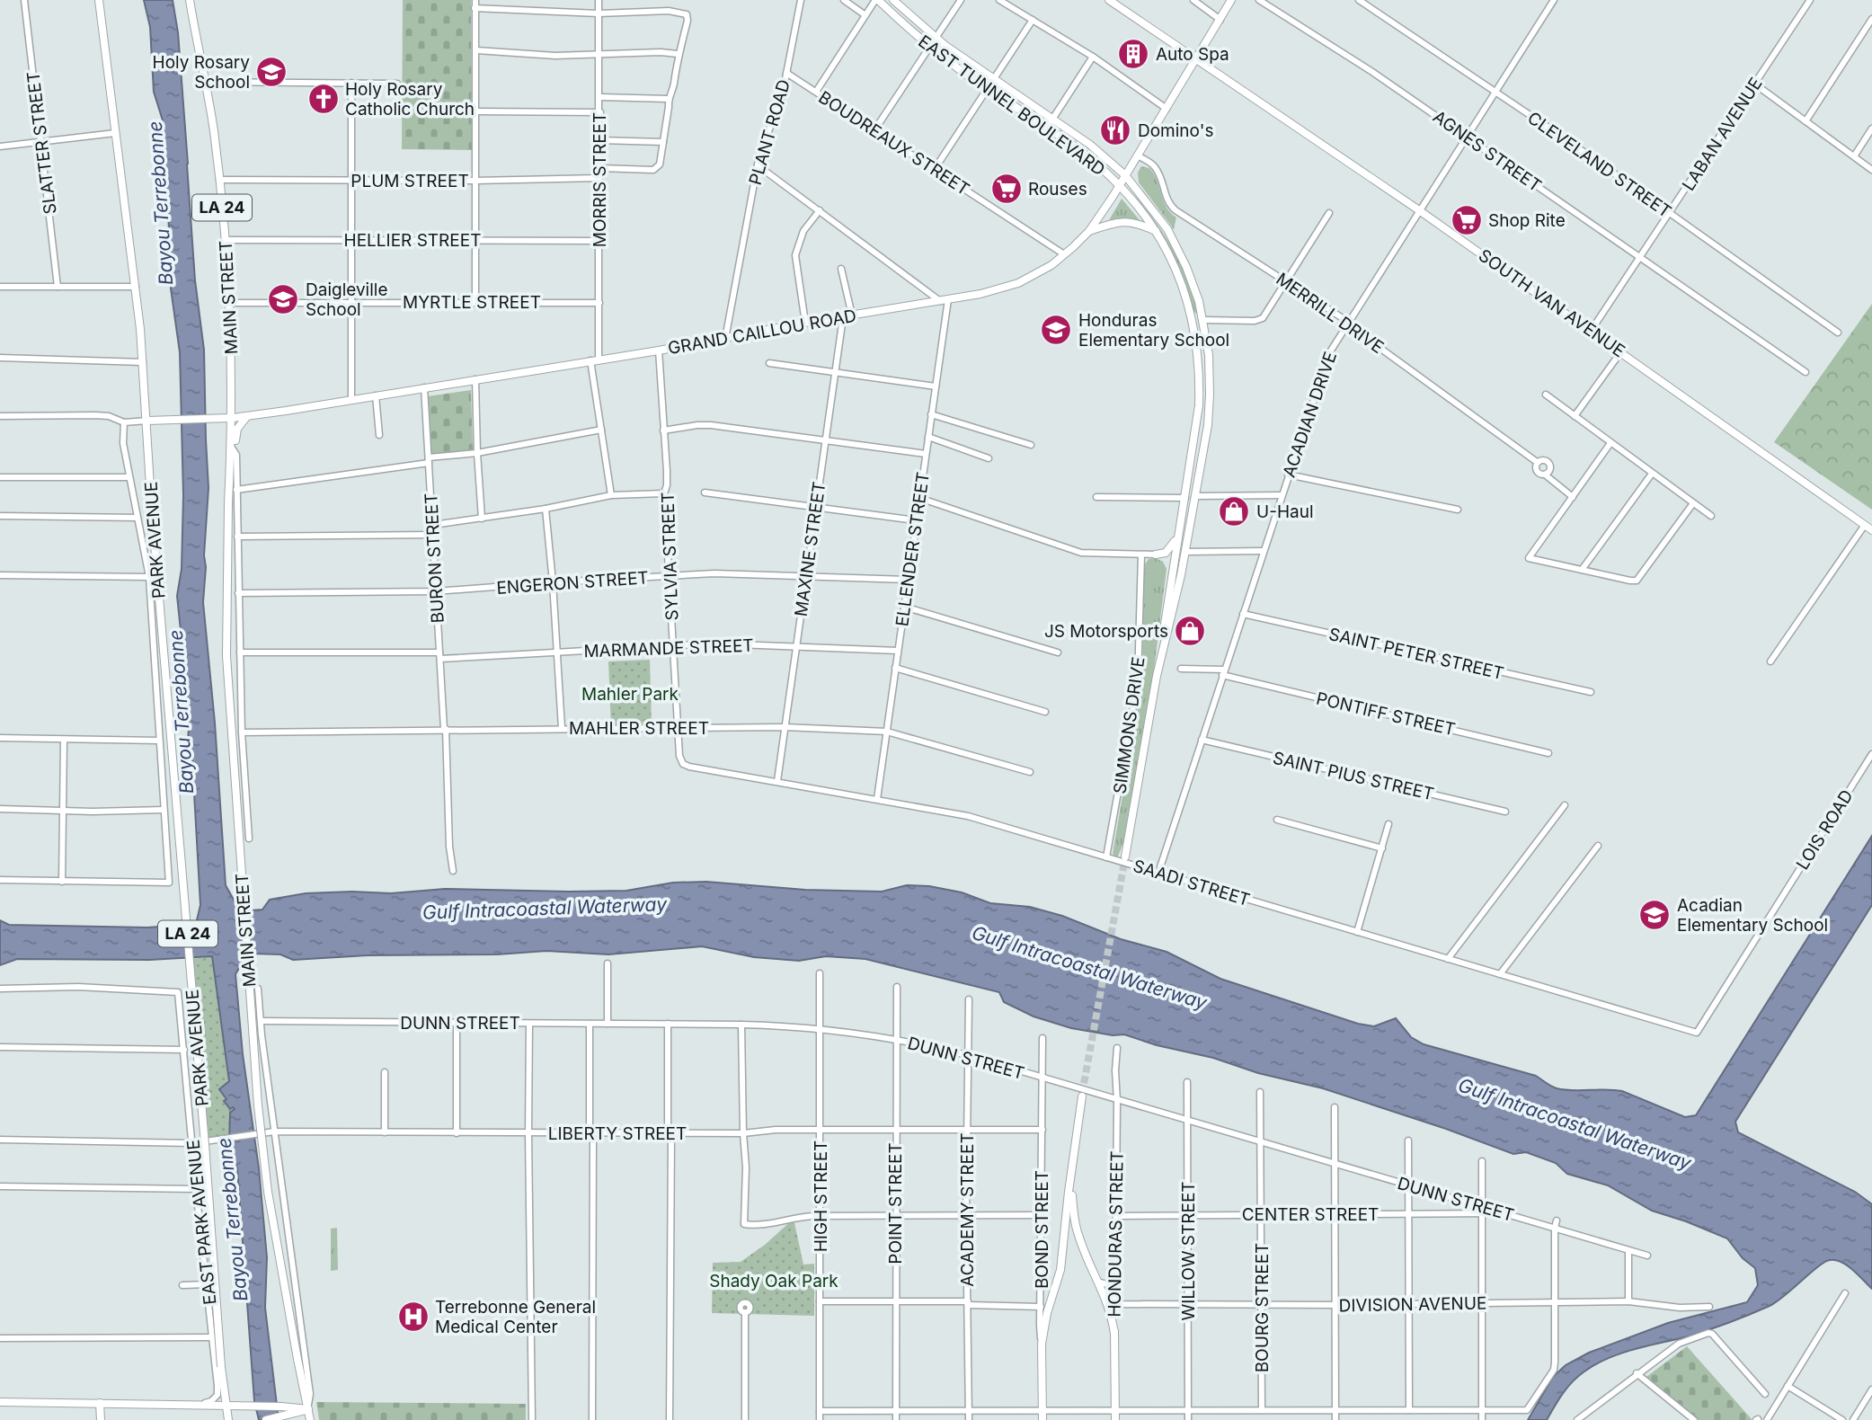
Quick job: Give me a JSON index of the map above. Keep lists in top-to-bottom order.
{
  "streets": {
    "main road": [
      "EAST TUNNEL BOULEVARD",
      "LA 24",
      "MAIN STREET",
      "SOUTH VAN AVENUE",
      "GRAND CAILLOU ROAD",
      "PARK AVENUE",
      "BOND STREET",
      "HONDURAS STREET"
    ],
    "street": [
      "PLANT ROAD",
      "LABAN AVENUE",
      "SLATTER STREET",
      "BOUDREAUX STREET",
      "AGNES STREET",
      "CLEVELAND STREET",
      "MORRIS STREET",
      "PLUM STREET",
      "HELLIER STREET",
      "MYRTLE STREET",
      "MERRILL DRIVE",
      "ACADIAN DRIVE",
      "MAXINE STREET",
      "ELLENDER STREET",
      "SYLVIA STREET",
      "BURON STREET",
      "ENGERON STREET",
      "MARMANDE STREET",
      "SAINT PETER STREET",
      "PONTIFF STREET",
      "SIMMONS DRIVE",
      "MAHLER STREET",
      "SAINT PIUS STREET",
      "LOIS ROAD",
      "SAADI STREET",
      "DUNN STREET",
      "LIBERTY STREET",
      "HIGH STREET",
      "POINT STREET",
      "ACADEMY STREET",
      "CENTER STREET",
      "EAST PARK AVENUE",
      "WILLOW STREET",
      "DIVISION AVENUE",
      "BOURG STREET"
    ]
  },
  "crossings": [
    ["EAST TUNNEL BOULEVARD", "GRAND CAILLOU ROAD"],
    ["PLANT ROAD", "BOUDREAUX STREET"],
    ["PLANT ROAD", "GRAND CAILLOU ROAD"],
    ["LABAN AVENUE", "AGNES STREET"],
    ["LABAN AVENUE", "CLEVELAND STREET"],
    ["LABAN AVENUE", "SOUTH VAN AVENUE"],
    ["BOUDREAUX STREET", "GRAND CAILLOU ROAD"],
    ["AGNES STREET", "ACADIAN DRIVE"],
    ["CLEVELAND STREET", "ACADIAN DRIVE"],
    ["MORRIS STREET", "PLUM STREET"],
    ["MORRIS STREET", "HELLIER STREET"],
    ["MORRIS STREET", "MYRTLE STREET"],
    ["MORRIS STREET", "GRAND CAILLOU ROAD"],
    ["PLUM STREET", "MAIN STREET"],
    ["HELLIER STREET", "MAIN STREET"],
    ["MAIN STREET", "MYRTLE STREET"],
    ["MAIN STREET", "GRAND CAILLOU ROAD"],
    ["MAIN STREET", "ENGERON STREET"],
    ["MAIN STREET", "MARMANDE STREET"],
    ["MAIN STREET", "MAHLER STREET"],
    ["MAIN STREET", "DUNN STREET"],
    ["MAIN STREET", "LIBERTY STREET"],
    ["SOUTH VAN AVENUE", "GRAND CAILLOU ROAD"],
    ["SOUTH VAN AVENUE", "ACADIAN DRIVE"],
    ["MERRILL DRIVE", "GRAND CAILLOU ROAD"],
    ["MERRILL DRIVE", "ACADIAN DRIVE"],
    ["GRAND CAILLOU ROAD", "PARK AVENUE"],
    ["GRAND CAILLOU ROAD", "MAXINE STREET"],
    ["GRAND CAILLOU ROAD", "ELLENDER STREET"],
    ["GRAND CAILLOU ROAD", "SYLVIA STREET"],
    ["GRAND CAILLOU ROAD", "BURON STREET"],
    ["ACADIAN DRIVE", "SAINT PETER STREET"],
    ["ACADIAN DRIVE", "PONTIFF STREET"],
    ["ACADIAN DRIVE", "SAINT PIUS STREET"],
    ["ACADIAN DRIVE", "SAADI STREET"],
    ["MAXINE STREET", "ENGERON STREET"],
    ["MAXINE STREET", "MARMANDE STREET"],
    ["MAXINE STREET", "MAHLER STREET"],
    ["MAXINE STREET", "SAADI STREET"],
    ["ELLENDER STREET", "ENGERON STREET"],
    ["ELLENDER STREET", "MARMANDE STREET"],
    ["ELLENDER STREET", "MAHLER STREET"],
    ["ELLENDER STREET", "SAADI STREET"],
    ["SYLVIA STREET", "ENGERON STREET"],
    ["SYLVIA STREET", "MARMANDE STREET"],
    ["SYLVIA STREET", "MAHLER STREET"],
    ["SYLVIA STREET", "SAADI STREET"],
    ["BURON STREET", "ENGERON STREET"],
    ["BURON STREET", "MARMANDE STREET"],
    ["BURON STREET", "MAHLER STREET"],
    ["SIMMONS DRIVE", "SAADI STREET"],
    ["LOIS ROAD", "SAADI STREET"],
    ["DUNN STREET", "HIGH STREET"],
    ["DUNN STREET", "POINT STREET"],
    ["DUNN STREET", "ACADEMY STREET"],
    ["DUNN STREET", "CENTER STREET"],
    ["DUNN STREET", "BOND STREET"],
    ["DUNN STREET", "HONDURAS STREET"],
    ["DUNN STREET", "WILLOW STREET"],
    ["DUNN STREET", "BOURG STREET"],
    ["LIBERTY STREET", "HIGH STREET"],
    ["LIBERTY STREET", "POINT STREET"],
    ["LIBERTY STREET", "ACADEMY STREET"],
    ["LIBERTY STREET", "EAST PARK AVENUE"],
    ["LIBERTY STREET", "BOND STREET"],
    ["CENTER STREET", "HONDURAS STREET"],
    ["CENTER STREET", "WILLOW STREET"],
    ["CENTER STREET", "BOURG STREET"],
    ["HONDURAS STREET", "DIVISION AVENUE"],
    ["WILLOW STREET", "DIVISION AVENUE"],
    ["DIVISION AVENUE", "BOURG STREET"]
  ],
  "water": ["Bayou Terrebonne", "Gulf Intracoastal Waterway"],
  "parks": ["Mahler Park", "Shady Oak Park"],
  "places": {
    "building": ["Auto Spa"],
    "school or university": [
      "Holy Rosary School",
      "Daigleville School",
      "Honduras Elementary School",
      "Acadian Elementary School"
    ],
    "church": ["Holy Rosary Catholic Church"],
    "restaurant": ["Domino's"],
    "supermarket": ["Rouses", "Shop Rite"],
    "shop": ["U-Haul", "JS Motorsports"],
    "hospital": ["Terrebonne General Medical Center"]
  }
}
